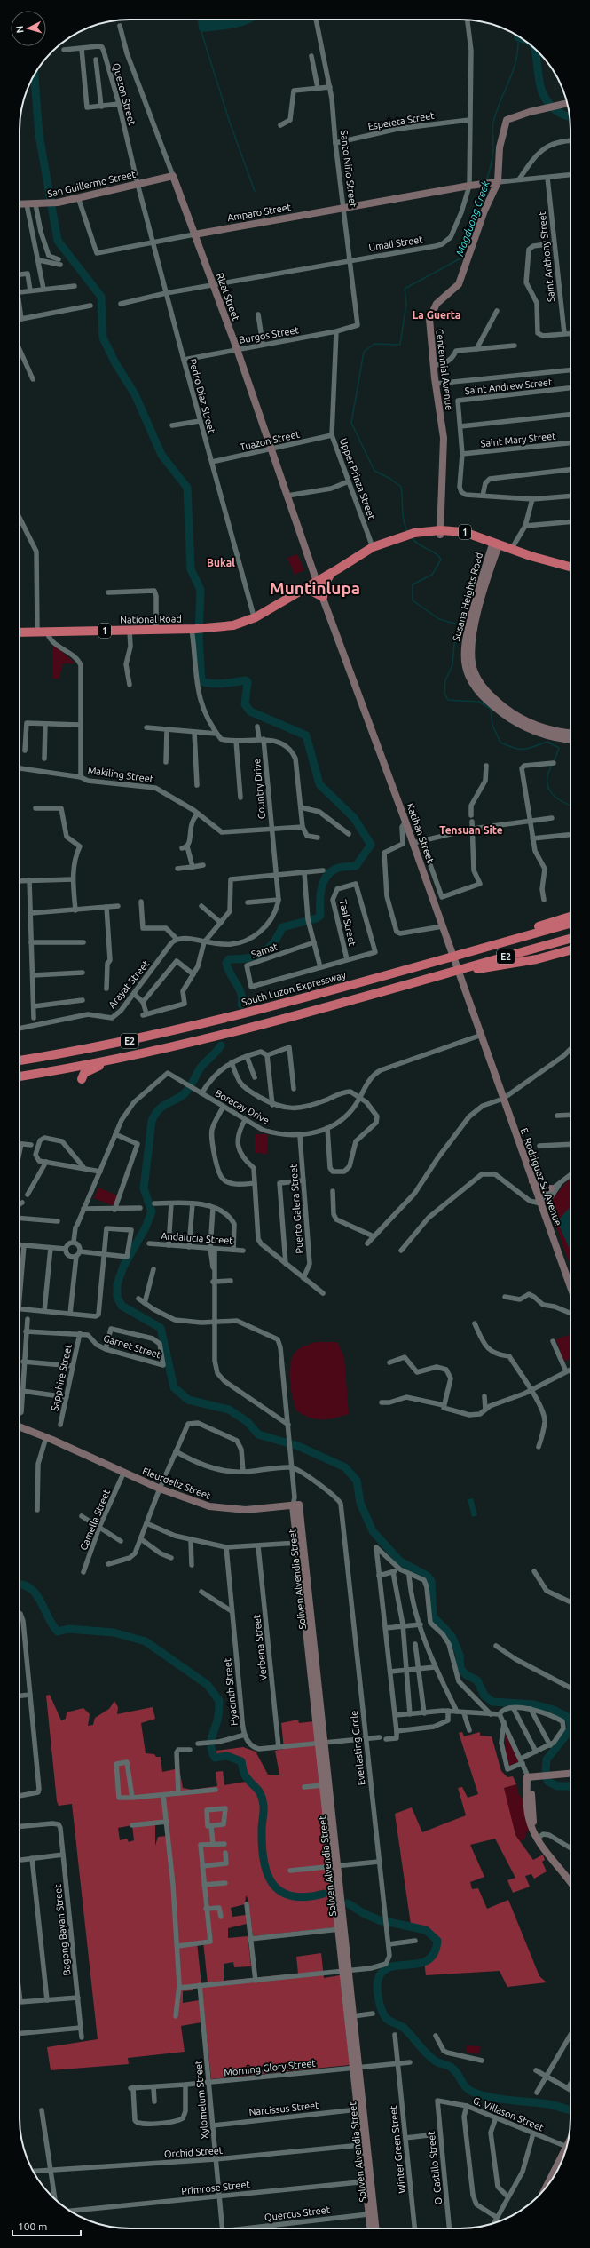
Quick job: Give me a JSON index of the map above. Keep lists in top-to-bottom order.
{
  "streets": {
    "highway": [
      "1",
      "National Road",
      "E2",
      "South Luzon Expressway"
    ],
    "street": [
      "Quezon Street",
      "Espeleta Street",
      "Santo Niño Street",
      "San Guillermo Street",
      "Amparo Street",
      "Umali Street",
      "Saint Anthony Street",
      "Rizal Street",
      "Burgos Street",
      "Centennial Avenue",
      "Saint Andrew Street",
      "Pedro Diaz Street",
      "Saint Mary Street",
      "Tuazon Street",
      "Upper Prinza Street",
      "Susana Heights Road",
      "Makiling Street",
      "Country Drive",
      "Katihan Street",
      "Taal Street",
      "Samat",
      "Arayat Street",
      "Boracay Drive",
      "E. Rodriguez Sr. Avenue",
      "Puerto Galera Street",
      "Andalucia Street",
      "Garnet Street",
      "Sapphire Street",
      "Fleurdeliz Street",
      "Camella Street",
      "Soliven Alvendia Street",
      "Verbena Street",
      "Hyacinth Street",
      "Everlasting Circle",
      "Bagong Bayan Street",
      "Morning Glory Street",
      "Xylomelum Street",
      "Narcissus Street",
      "G. Villason Street",
      "Winter Green Street",
      "Orchid Street",
      "O. Castillo Street",
      "Primrose Street",
      "Quercus Street"
    ]
  },
  "crossings": [
    ["Quezon Street", "San Guillermo Street"],
    ["Quezon Street", "Pedro Diaz Street"],
    ["Espeleta Street", "Santo Niño Street"],
    ["Espeleta Street", "Umali Street"],
    ["Santo Niño Street", "Amparo Street"],
    ["Santo Niño Street", "Umali Street"],
    ["Santo Niño Street", "Burgos Street"],
    ["San Guillermo Street", "Amparo Street"],
    ["San Guillermo Street", "Rizal Street"],
    ["San Guillermo Street", "Pedro Diaz Street"],
    ["Amparo Street", "Umali Street"],
    ["Amparo Street", "Rizal Street"],
    ["Amparo Street", "Centennial Avenue"],
    ["Amparo Street", "Pedro Diaz Street"],
    ["Umali Street", "Rizal Street"],
    ["Umali Street", "Pedro Diaz Street"],
    ["Rizal Street", "Burgos Street"],
    ["Rizal Street", "Tuazon Street"],
    ["Rizal Street", "National Road"],
    ["Rizal Street", "Katihan Street"],
    ["Burgos Street", "Pedro Diaz Street"],
    ["Burgos Street", "Upper Prinza Street"],
    ["Centennial Avenue", "National Road"],
    ["Saint Andrew Street", "Saint Mary Street"],
    ["Pedro Diaz Street", "Tuazon Street"],
    ["Pedro Diaz Street", "National Road"],
    ["Tuazon Street", "Upper Prinza Street"],
    ["Upper Prinza Street", "National Road"],
    ["Susana Heights Road", "National Road"],
    ["National Road", "Katihan Street"],
    ["Makiling Street", "Country Drive"],
    ["Katihan Street", "Boracay Drive"],
    ["Katihan Street", "E. Rodriguez Sr. Avenue"],
    ["Boracay Drive", "Puerto Galera Street"],
    ["Garnet Street", "Sapphire Street"],
    ["Fleurdeliz Street", "Camella Street"],
    ["Fleurdeliz Street", "Soliven Alvendia Street"],
    ["Soliven Alvendia Street", "Hyacinth Street"],
    ["Soliven Alvendia Street", "Everlasting Circle"],
    ["Soliven Alvendia Street", "Morning Glory Street"],
    ["Soliven Alvendia Street", "Narcissus Street"],
    ["Soliven Alvendia Street", "Orchid Street"],
    ["Soliven Alvendia Street", "Primrose Street"],
    ["Soliven Alvendia Street", "Quercus Street"],
    ["Verbena Street", "Hyacinth Street"],
    ["Hyacinth Street", "Everlasting Circle"],
    ["Everlasting Circle", "Xylomelum Street"],
    ["Morning Glory Street", "Xylomelum Street"],
    ["Morning Glory Street", "Winter Green Street"],
    ["Xylomelum Street", "Narcissus Street"],
    ["Xylomelum Street", "Orchid Street"],
    ["Xylomelum Street", "Primrose Street"],
    ["G. Villason Street", "O. Castillo Street"]
  ],
  "districts": [
    "La Guerta",
    "Bukal",
    "Muntinlupa",
    "Tensuan Site"
  ],
  "water": ["Magdaong Creek"],
  "scale_bar": "100 m",
  "north": "left"
}
